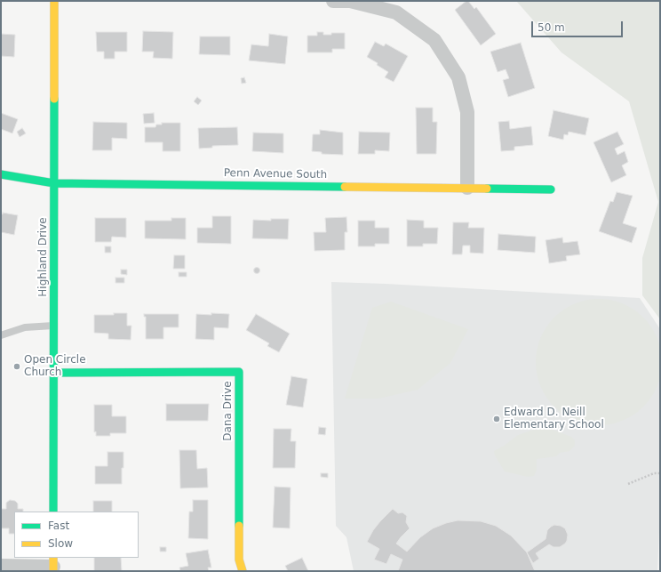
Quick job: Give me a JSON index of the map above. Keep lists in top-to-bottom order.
{
  "streets": {
    "street": ["Penn Avenue South", "Highland Drive", "Dana Drive"]
  },
  "crossings": [
    ["Penn Avenue South", "Highland Drive"],
    ["Highland Drive", "Dana Drive"]
  ],
  "places": ["Open Circle Church", "Edward D. Neill Elementary School"],
  "legend": ["Fast", "Slow"],
  "scale_bar": "50 m"
}
